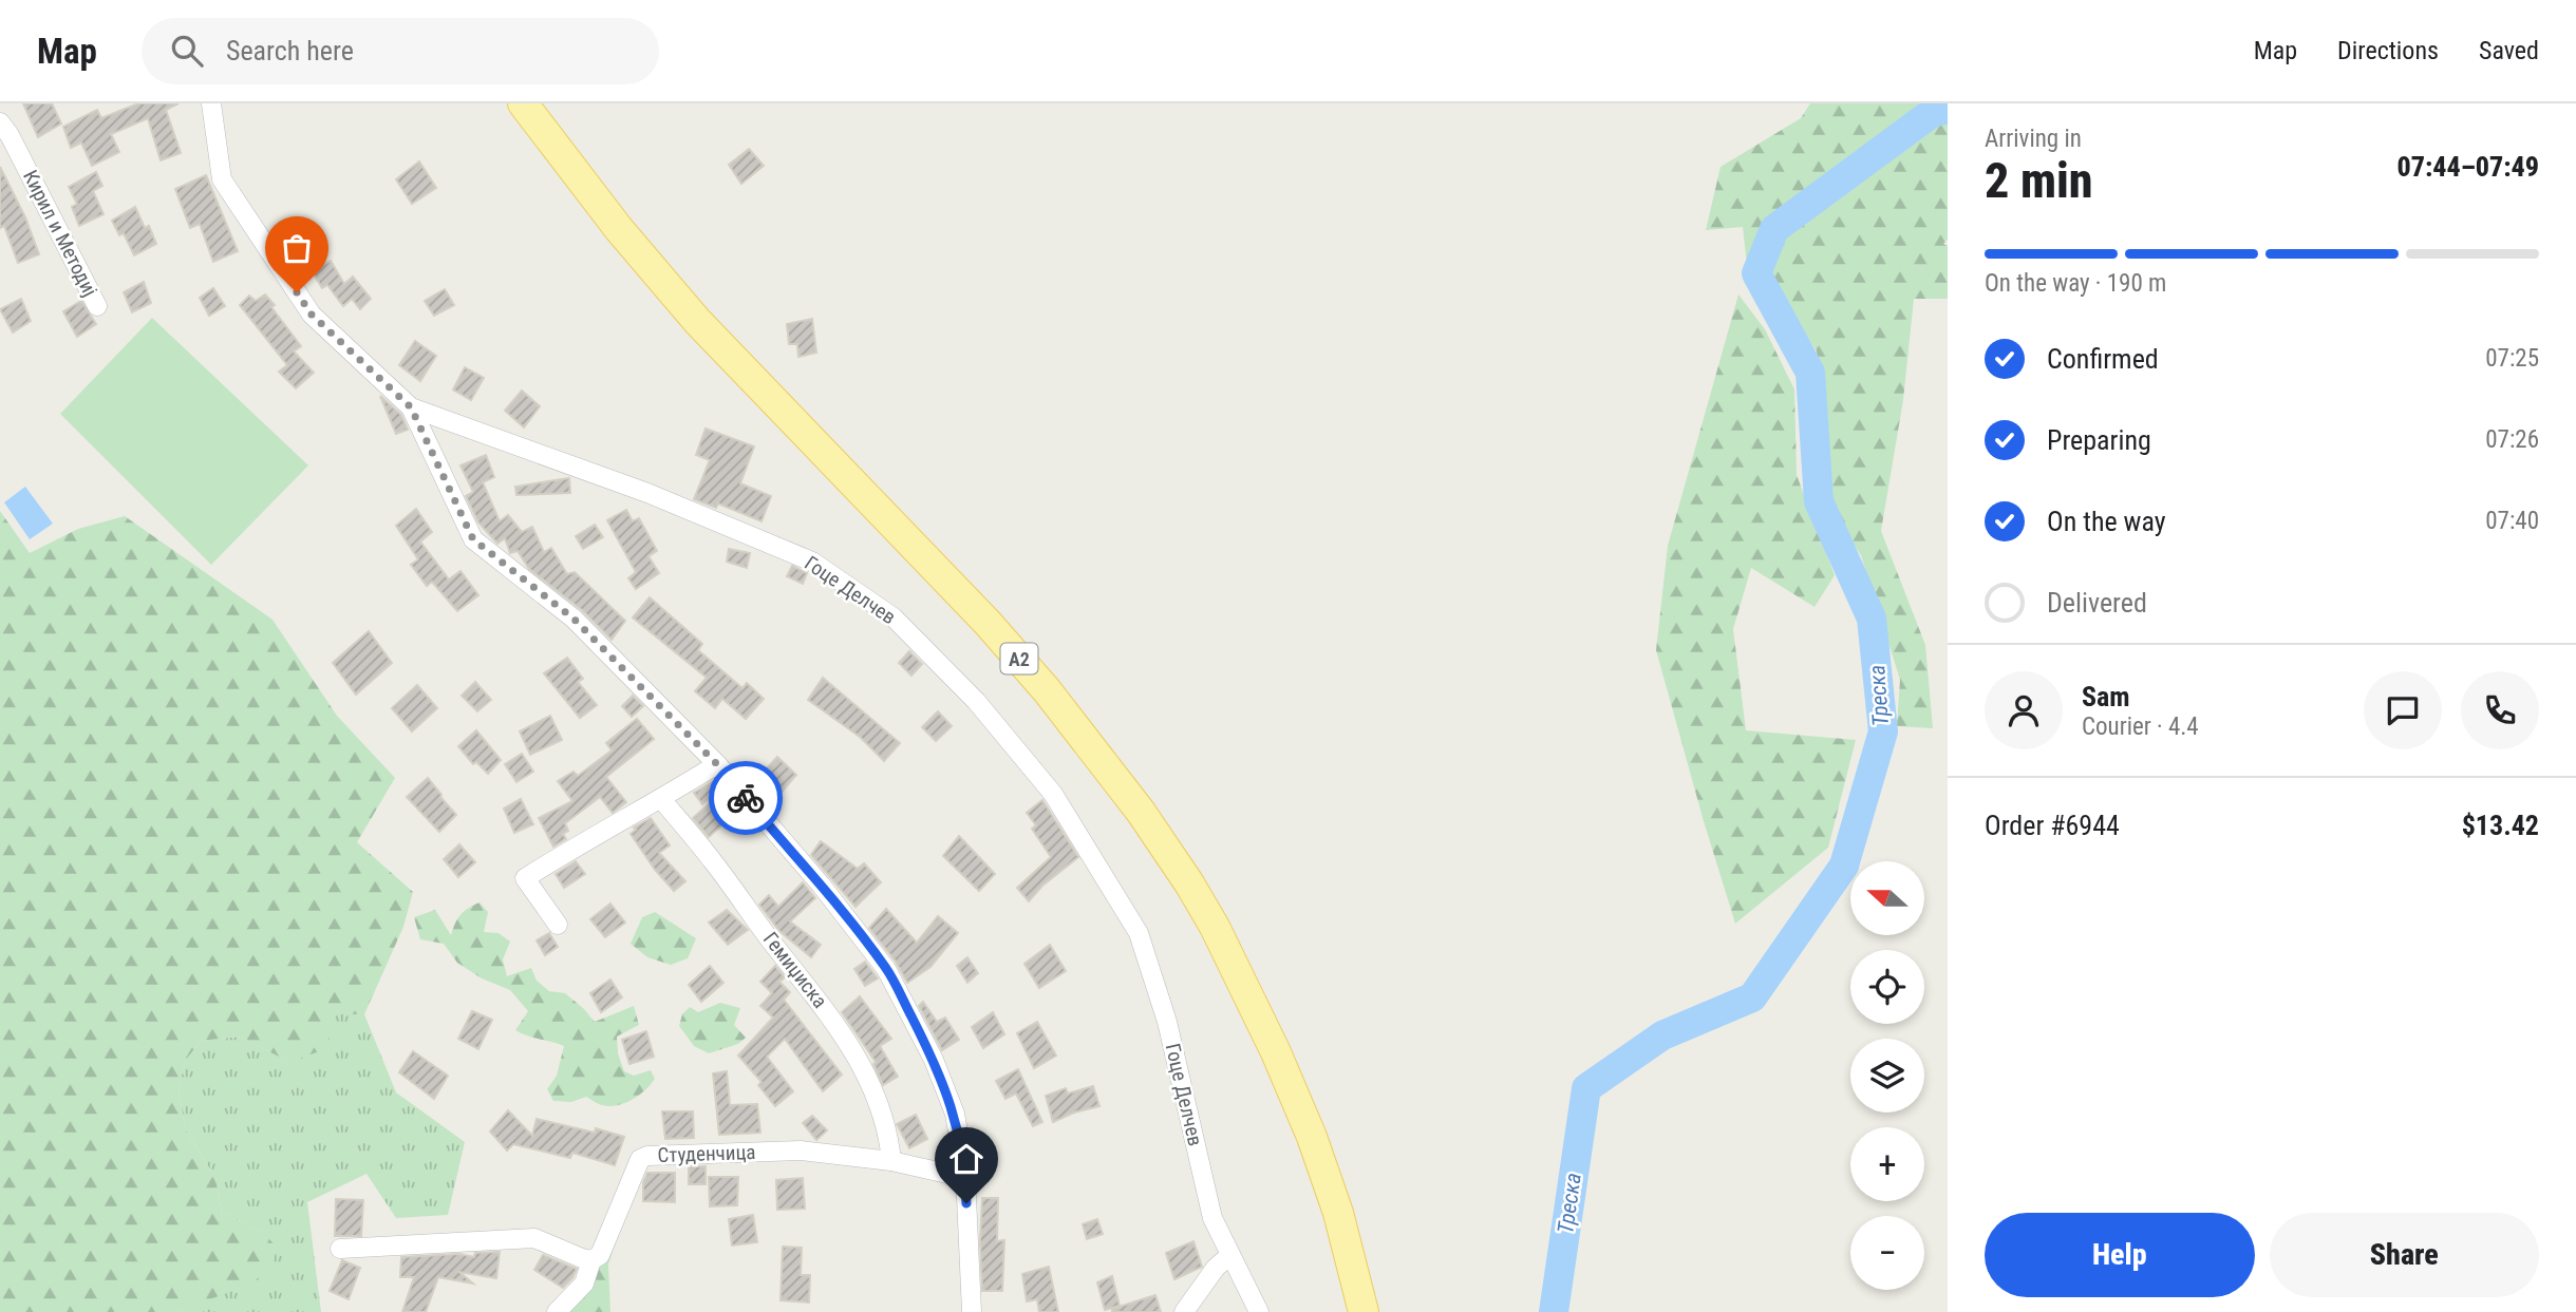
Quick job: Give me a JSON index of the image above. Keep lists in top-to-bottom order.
{
  "streets": {
    "main road": ["A2"],
    "street": [
      "Кирил и Методиј",
      "Гоце Делчев",
      "Гемиџиска",
      "Студенчица"
    ]
  },
  "crossings": [
    ["Гемиџиска", "Студенчица"]
  ],
  "water": ["Треска"],
  "north": "left",
  "page": {
    "header": "Map",
    "search": "Search here",
    "nav": ["Map", "Directions", "Saved"],
    "heading": ["2 min", "Arriving in", "07:44–07:49"],
    "panel": [
      "Sam",
      "Courier · 4.4",
      "Order #6944",
      "$13.42"
    ],
    "bar": "On the way · 190 m",
    "list": [
      ["Confirmed", "07:25"],
      ["Preparing", "07:26"],
      ["On the way", "07:40"],
      "Delivered"
    ],
    "map_buttons": ["+", "−"],
    "buttons": ["Help", "Share"]
  }
}
